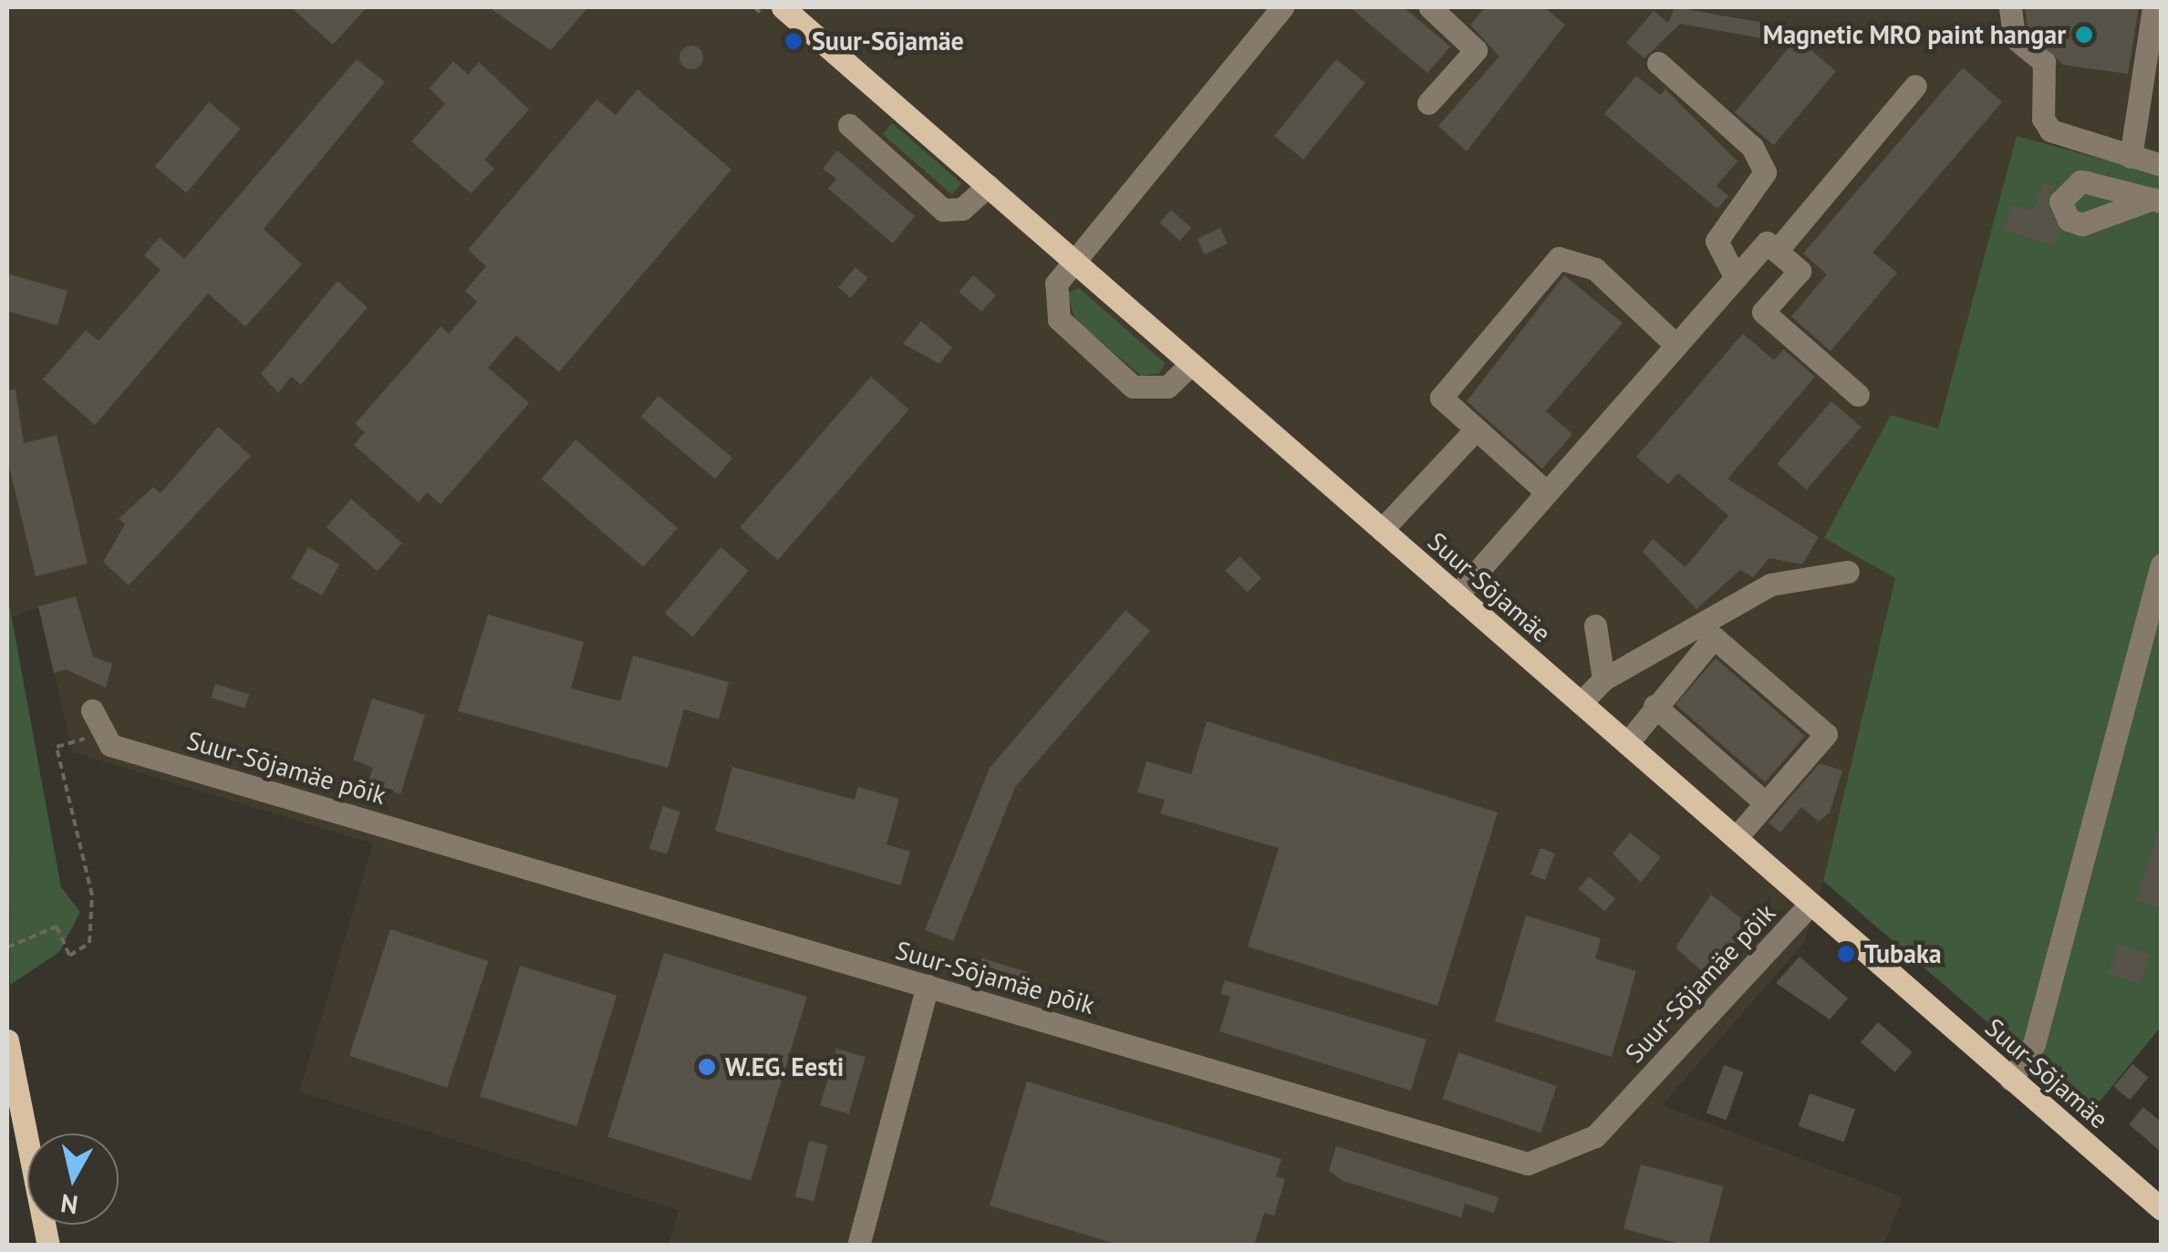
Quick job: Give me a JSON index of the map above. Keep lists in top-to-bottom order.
{
  "streets": {
    "main road": ["Suur-Sõjamäe"],
    "street": ["Suur-Sõjamäe põik"]
  },
  "crossings": [
    ["Suur-Sõjamäe", "Suur-Sõjamäe põik"]
  ],
  "places": [
    "Magnetic MRO paint hangar",
    "Suur-Sõjamäe",
    "Tubaka",
    "W.EG. Eesti"
  ],
  "north": "bottom"
}
